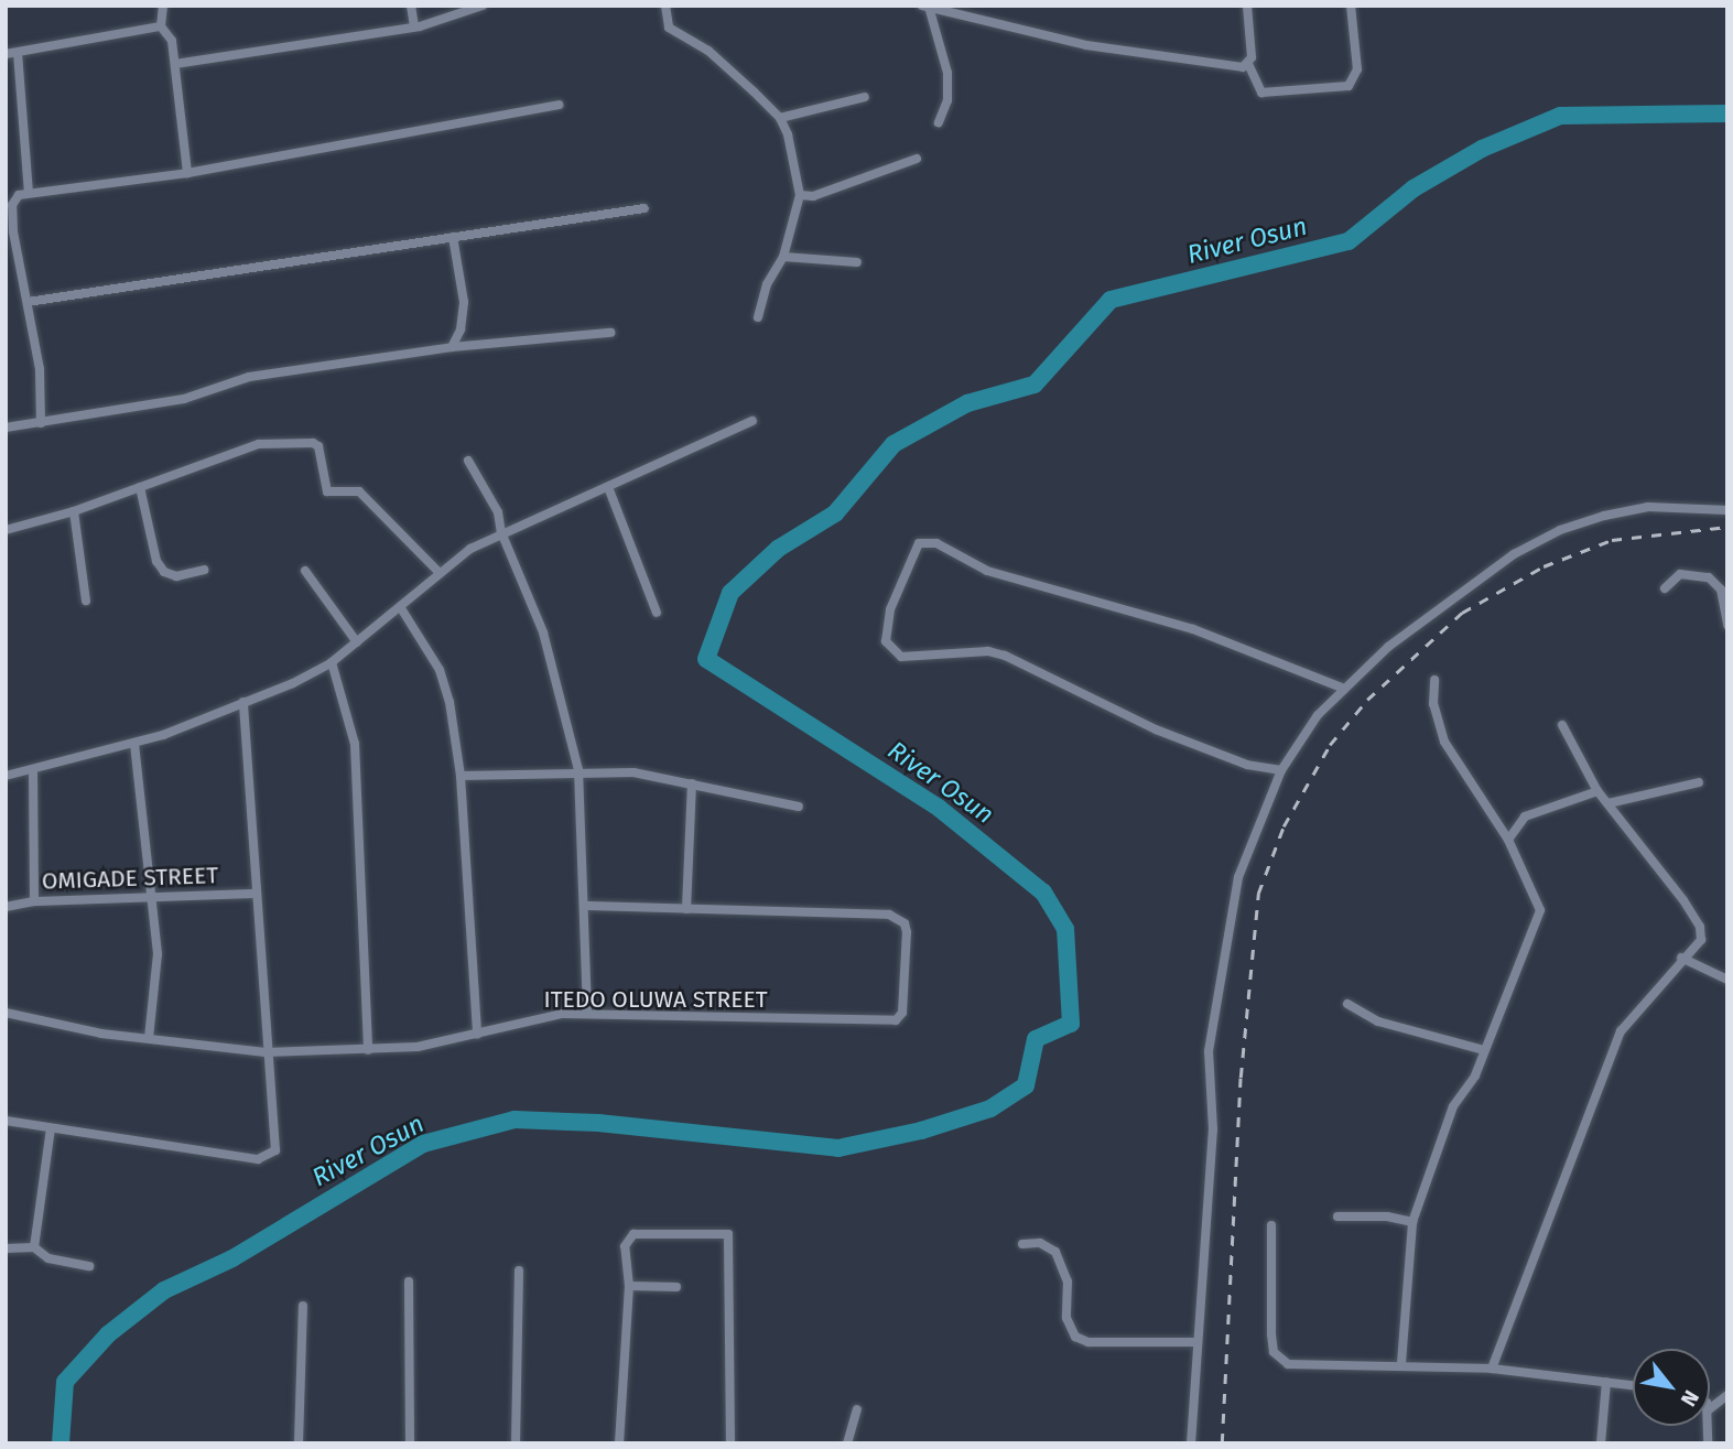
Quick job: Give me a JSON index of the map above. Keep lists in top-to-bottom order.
{
  "streets": {
    "street": ["OMIGADE STREET", "ITEDO OLUWA STREET"]
  },
  "water": ["River Osun"],
  "north": "bottom right"
}
